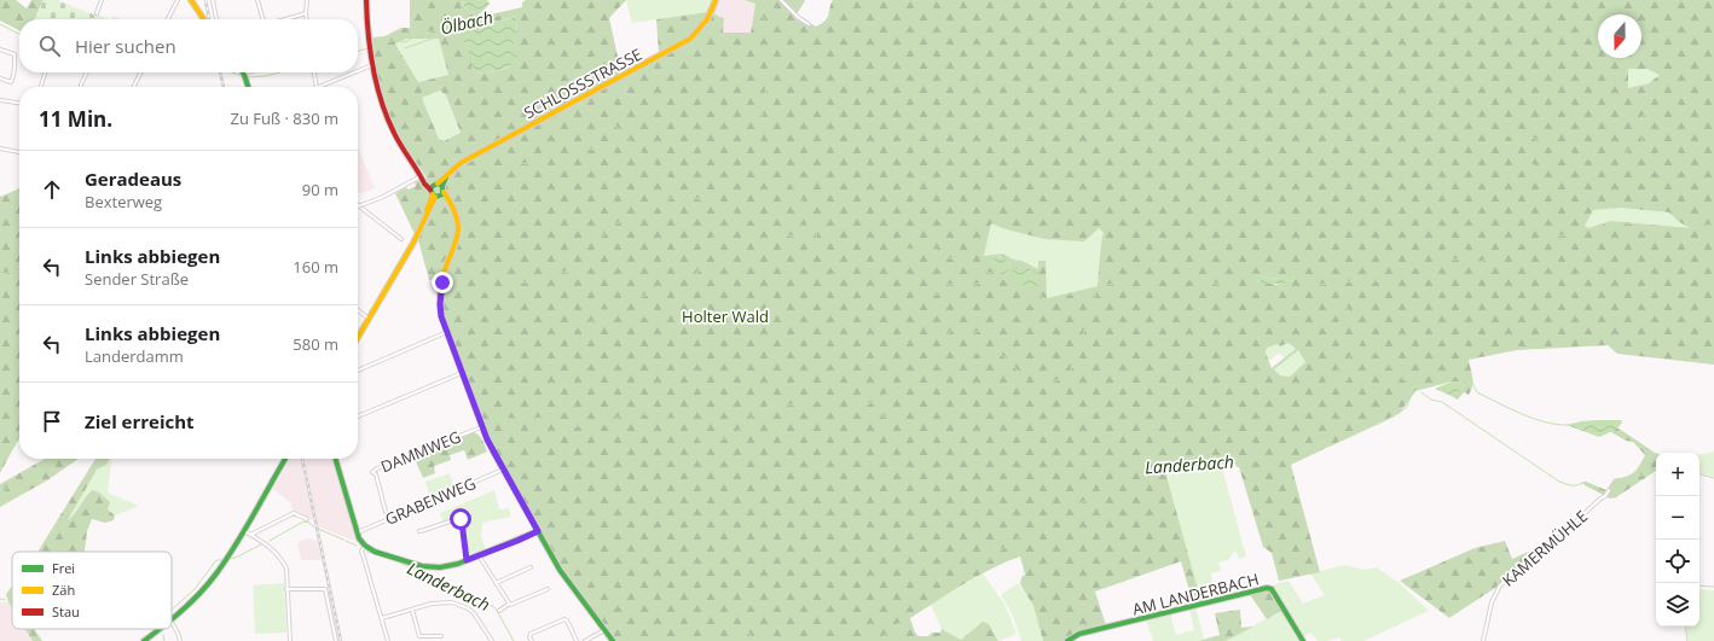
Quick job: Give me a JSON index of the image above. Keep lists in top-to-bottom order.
{
  "streets": {
    "main road": ["SCHLOSSSTRASSE", "AM LANDERBACH"],
    "street": ["DAMMWEG", "GRABENWEG", "KAMERMÜHLE"]
  },
  "water": ["Ölbach", "Landerbach"],
  "parks": ["Holter Wald"],
  "legend": ["Frei", "Zäh", "Stau"],
  "north": "bottom",
  "page": {
    "search": "Hier suchen",
    "heading": ["11 Min.", "Zu Fuß · 830 m"],
    "list": [
      ["Geradeaus", "Bexterweg", "90 m"],
      ["Links abbiegen", "Sender Straße", "160 m"],
      ["Links abbiegen", "Landerdamm", "580 m"],
      "Ziel erreicht"
    ],
    "map_buttons": ["+", "−"]
  }
}
